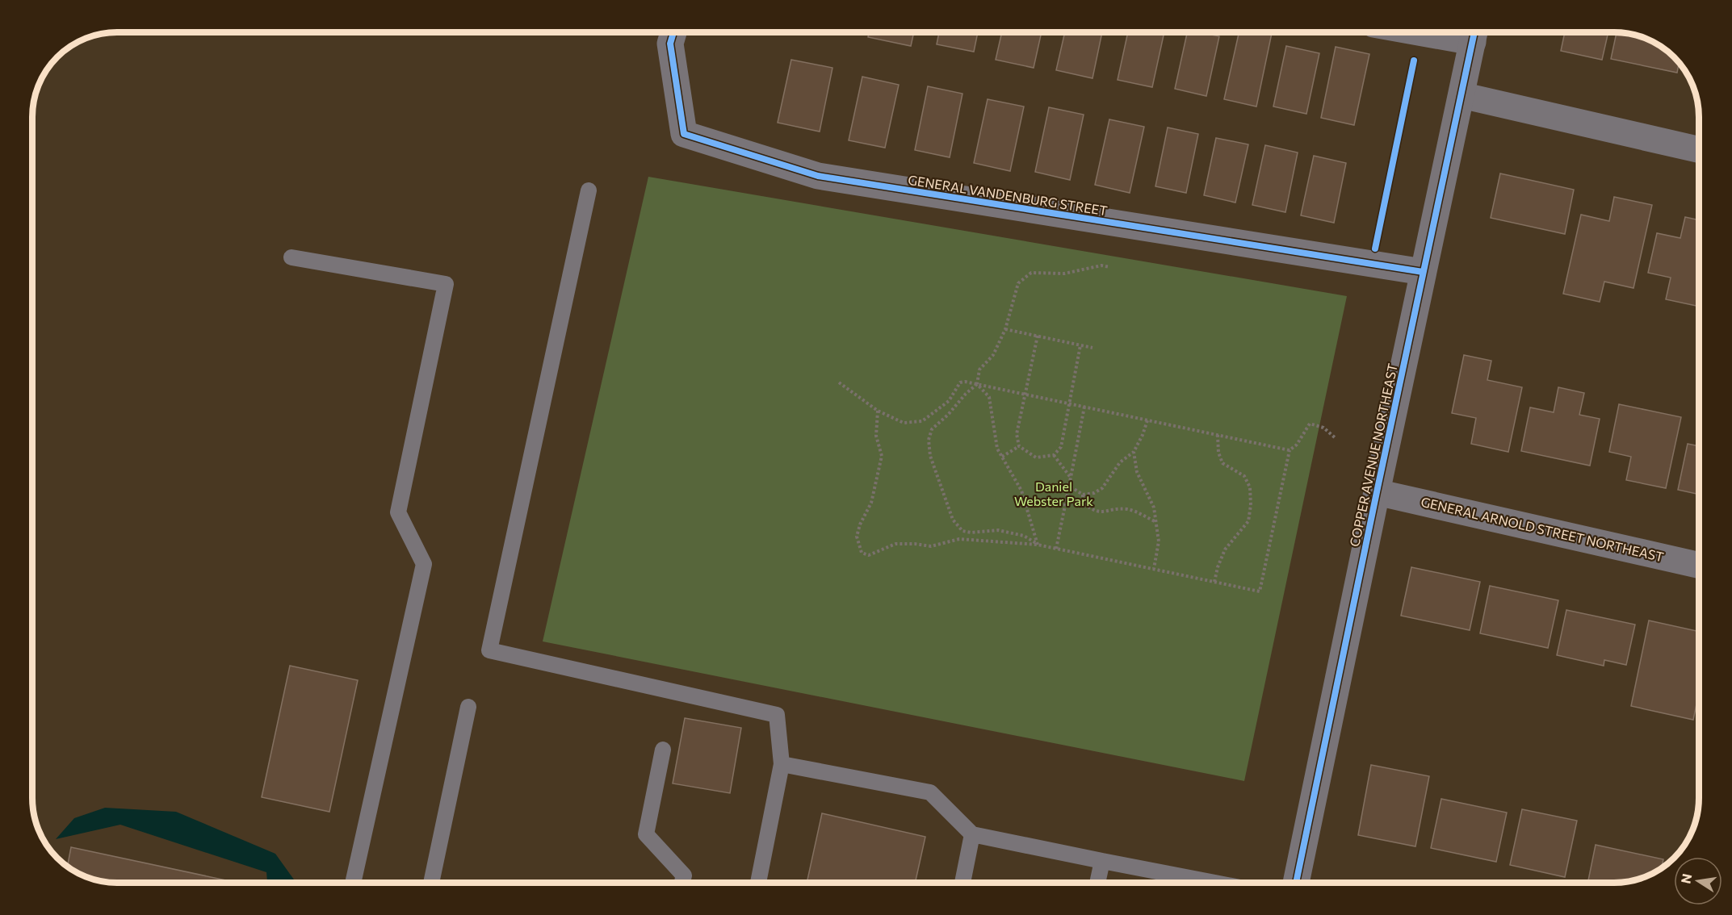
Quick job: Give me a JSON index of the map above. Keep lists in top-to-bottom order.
{
  "streets": {
    "street": ["GENERAL VANDENBURG STREET", "COPPER AVENUE NORTHEAST", "GENERAL ARNOLD STREET NORTHEAST"]
  },
  "crossings": [
    ["GENERAL VANDENBURG STREET", "COPPER AVENUE NORTHEAST"],
    ["COPPER AVENUE NORTHEAST", "GENERAL ARNOLD STREET NORTHEAST"]
  ],
  "parks": ["Daniel Webster Park"],
  "north": "left"
}
